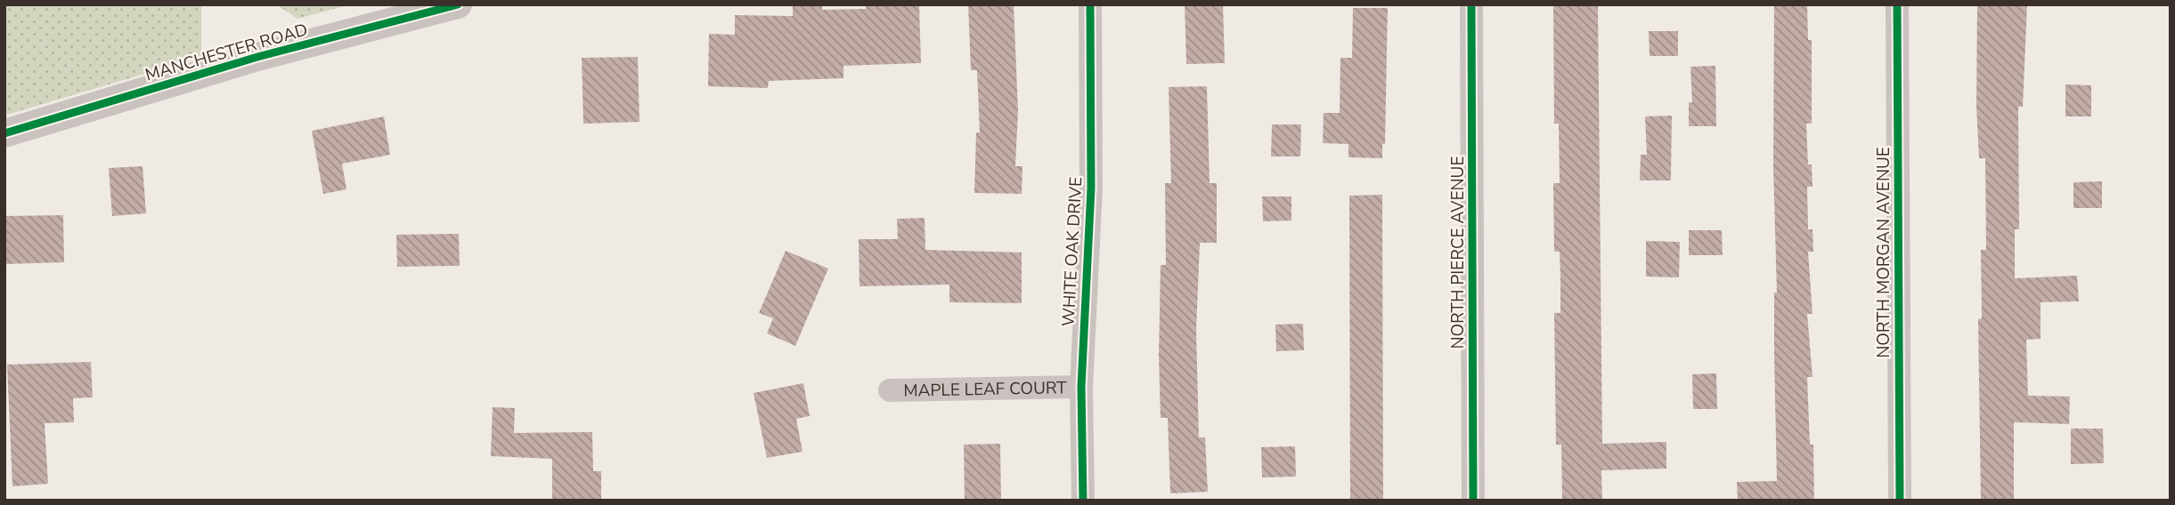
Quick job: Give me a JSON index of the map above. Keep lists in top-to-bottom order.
{
  "streets": {
    "street": [
      "MANCHESTER ROAD",
      "WHITE OAK DRIVE",
      "NORTH PIERCE AVENUE",
      "NORTH MORGAN AVENUE",
      "MAPLE LEAF COURT"
    ]
  },
  "crossings": [
    ["WHITE OAK DRIVE", "MAPLE LEAF COURT"]
  ]
}
